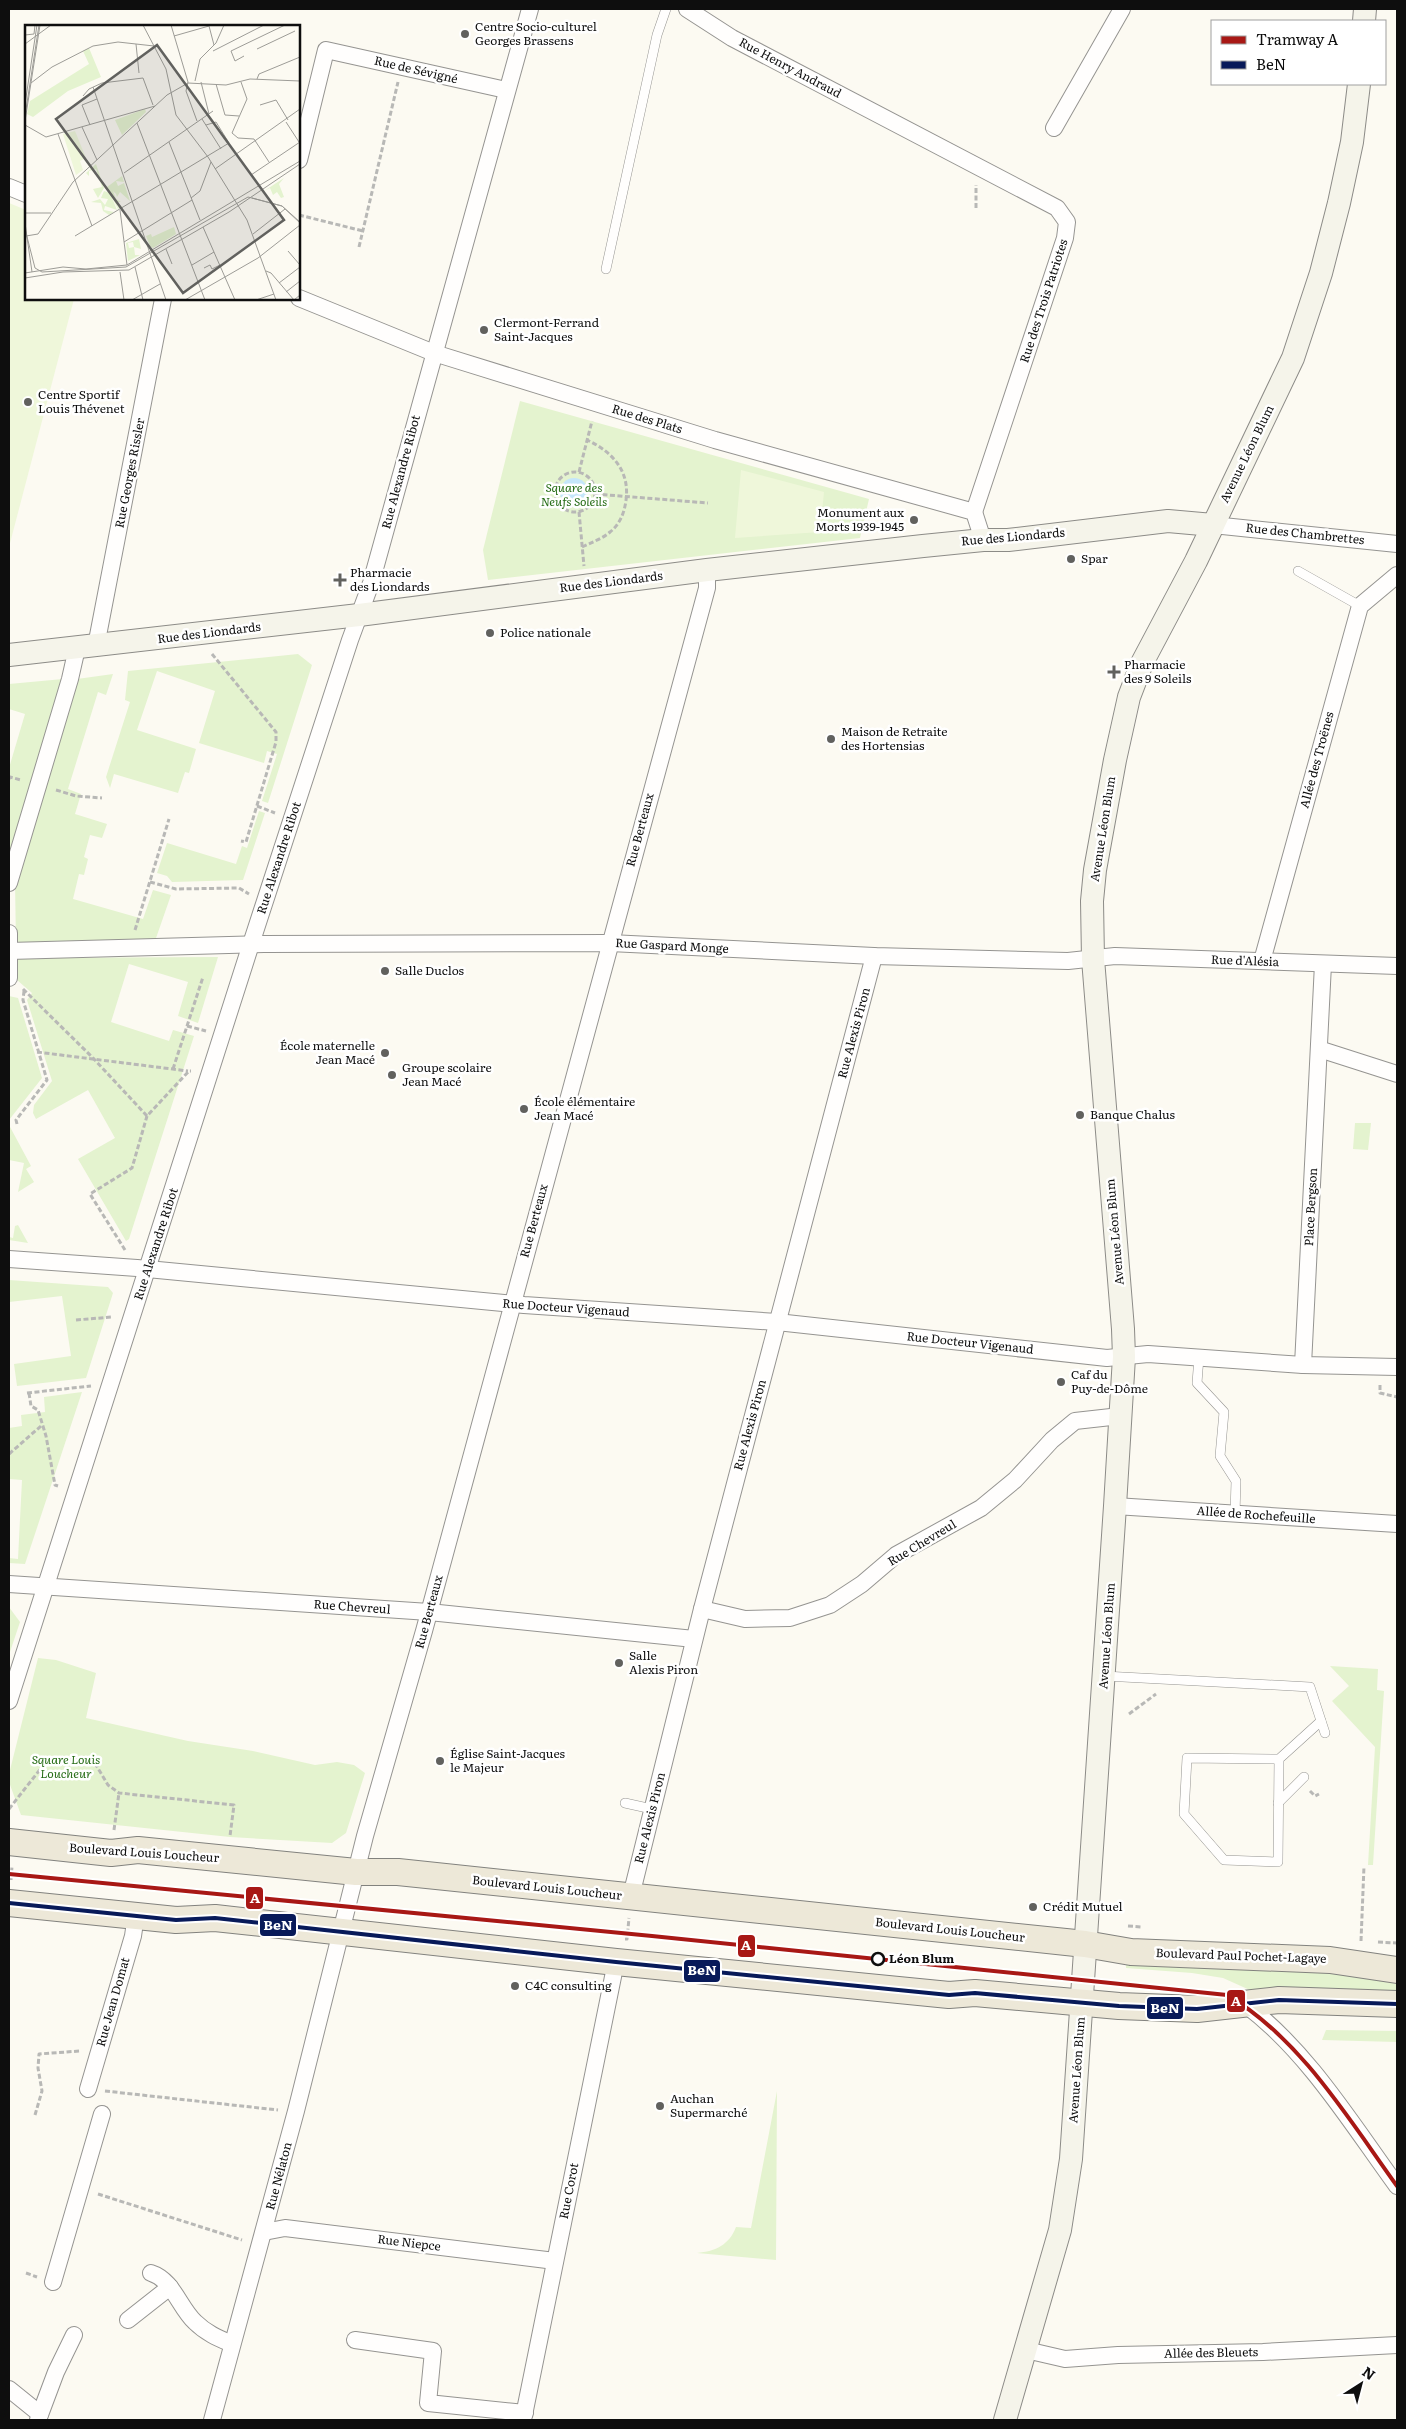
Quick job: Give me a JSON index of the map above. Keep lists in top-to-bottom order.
{
  "streets": {
    "main road": [
      "Avenue Léon Blum",
      "Rue des Liondards",
      "Boulevard Louis Loucheur",
      "Boulevard Paul Pochet-Lagaye"
    ],
    "street": [
      "Rue Henry Andraud",
      "Rue de Sévigné",
      "Rue des Trois Patriotes",
      "Rue des Plats",
      "Rue Alexandre Ribot",
      "Rue Georges Rissler",
      "Rue des Chambrettes",
      "Allée des Troënes",
      "Rue Berteaux",
      "Rue Gaspard Monge",
      "Rue d'Alésia",
      "Rue Alexis Piron",
      "Place Bergson",
      "Rue Docteur Vigenaud",
      "Allée de Rochefeuille",
      "Rue Chevreul",
      "Rue Jean Domat",
      "Rue Nélaton",
      "Rue Corot",
      "Rue Niepce",
      "Allée des Bleuets"
    ]
  },
  "crossings": [
    ["Rue Henry Andraud", "Rue des Trois Patriotes"],
    ["Rue de Sévigné", "Rue Alexandre Ribot"],
    ["Rue des Trois Patriotes", "Rue des Plats"],
    ["Rue des Plats", "Rue Alexandre Ribot"],
    ["Avenue Léon Blum", "Rue des Chambrettes"],
    ["Avenue Léon Blum", "Rue des Liondards"],
    ["Avenue Léon Blum", "Rue Gaspard Monge"],
    ["Avenue Léon Blum", "Rue d'Alésia"],
    ["Avenue Léon Blum", "Rue Docteur Vigenaud"],
    ["Avenue Léon Blum", "Allée de Rochefeuille"],
    ["Avenue Léon Blum", "Rue Chevreul"],
    ["Avenue Léon Blum", "Boulevard Louis Loucheur"],
    ["Avenue Léon Blum", "Boulevard Paul Pochet-Lagaye"],
    ["Avenue Léon Blum", "Allée des Bleuets"],
    ["Rue Alexandre Ribot", "Rue des Liondards"],
    ["Rue Alexandre Ribot", "Rue Gaspard Monge"],
    ["Rue Alexandre Ribot", "Rue Docteur Vigenaud"],
    ["Rue Alexandre Ribot", "Rue Chevreul"],
    ["Rue Georges Rissler", "Rue des Liondards"],
    ["Rue des Chambrettes", "Rue des Liondards"],
    ["Rue des Liondards", "Rue Berteaux"],
    ["Allée des Troënes", "Rue d'Alésia"],
    ["Rue Berteaux", "Rue Gaspard Monge"],
    ["Rue Berteaux", "Rue Docteur Vigenaud"],
    ["Rue Berteaux", "Rue Chevreul"],
    ["Rue Berteaux", "Boulevard Louis Loucheur"],
    ["Rue Berteaux", "Rue Nélaton"],
    ["Rue Gaspard Monge", "Rue d'Alésia"],
    ["Rue Gaspard Monge", "Rue Alexis Piron"],
    ["Rue d'Alésia", "Place Bergson"],
    ["Rue Alexis Piron", "Rue Docteur Vigenaud"],
    ["Rue Alexis Piron", "Rue Chevreul"],
    ["Rue Alexis Piron", "Boulevard Louis Loucheur"],
    ["Boulevard Louis Loucheur", "Boulevard Paul Pochet-Lagaye"],
    ["Rue Nélaton", "Rue Niepce"],
    ["Rue Corot", "Rue Niepce"]
  ],
  "parks": ["Square des Neufs Soleils", "Square Louis Loucheur"],
  "places": {
    "other": [
      "Centre Socio-culturel Georges Brassens",
      "Clermont-Ferrand Saint-Jacques",
      "Centre Sportif Louis Thévenet",
      "Monument aux Morts 1939-1945",
      "Spar",
      "Police nationale",
      "Maison de Retraite des Hortensias",
      "Salle Duclos",
      "École maternelle Jean Macé",
      "Groupe scolaire Jean Macé",
      "École élémentaire Jean Macé",
      "Banque Chalus",
      "Caf du Puy-de-Dôme",
      "Salle Alexis Piron",
      "Église Saint-Jacques le Majeur",
      "Crédit Mutuel",
      "Léon Blum",
      "C4C consulting",
      "Auchan Supermarché"
    ],
    "health": ["Pharmacie des Liondards", "Pharmacie des 9 Soleils"]
  },
  "lines": ["tram line A", "transit line BeN"],
  "legend": ["Tramway A", "BeN"],
  "north": "top right"
}
